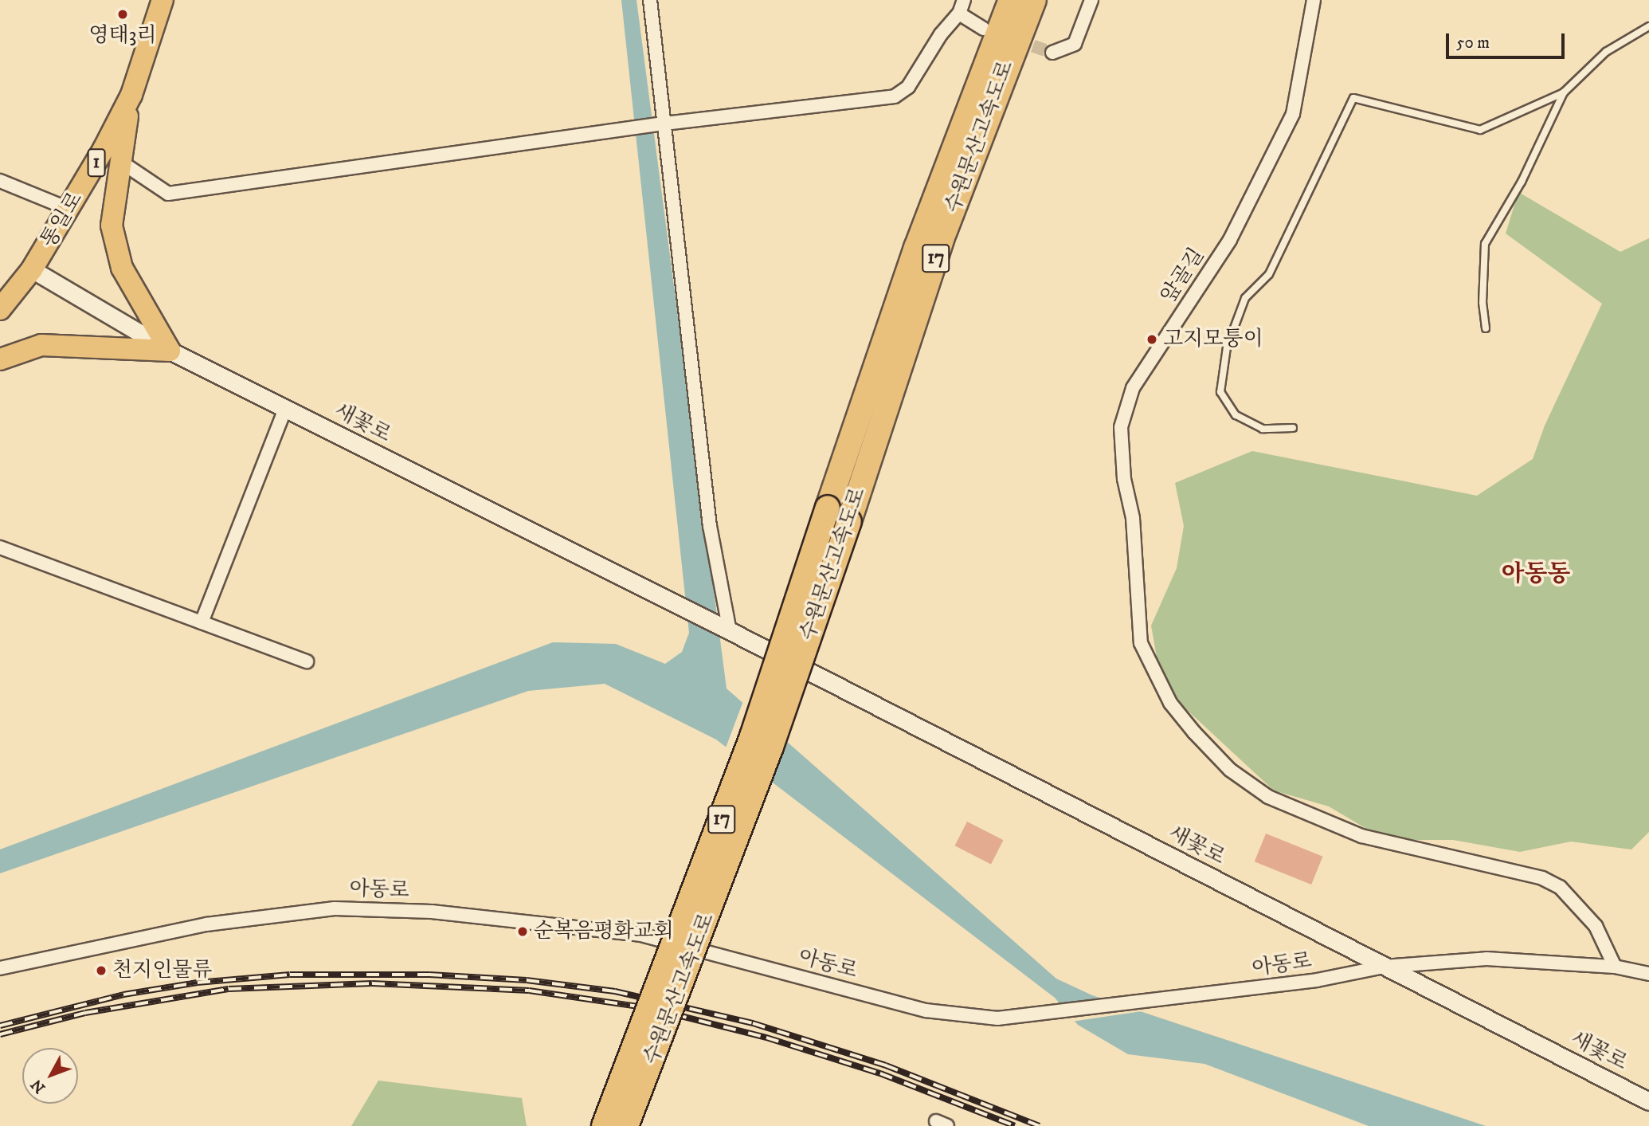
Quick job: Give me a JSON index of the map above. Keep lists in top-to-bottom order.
{
  "streets": {
    "highway": ["수원문산고속도로", "17"],
    "main road": ["1", "통일로"],
    "street": ["앞골길", "새꽃로", "아동로"]
  },
  "crossings": [
    ["통일로", "새꽃로"],
    ["앞골길", "아동로"],
    ["새꽃로", "아동로"]
  ],
  "districts": ["아동동"],
  "places": [
    "영태3리",
    "고지모퉁이",
    "순복음평화교회",
    "천지인물류"
  ],
  "scale_bar": "50 m",
  "north": "bottom left"
}
